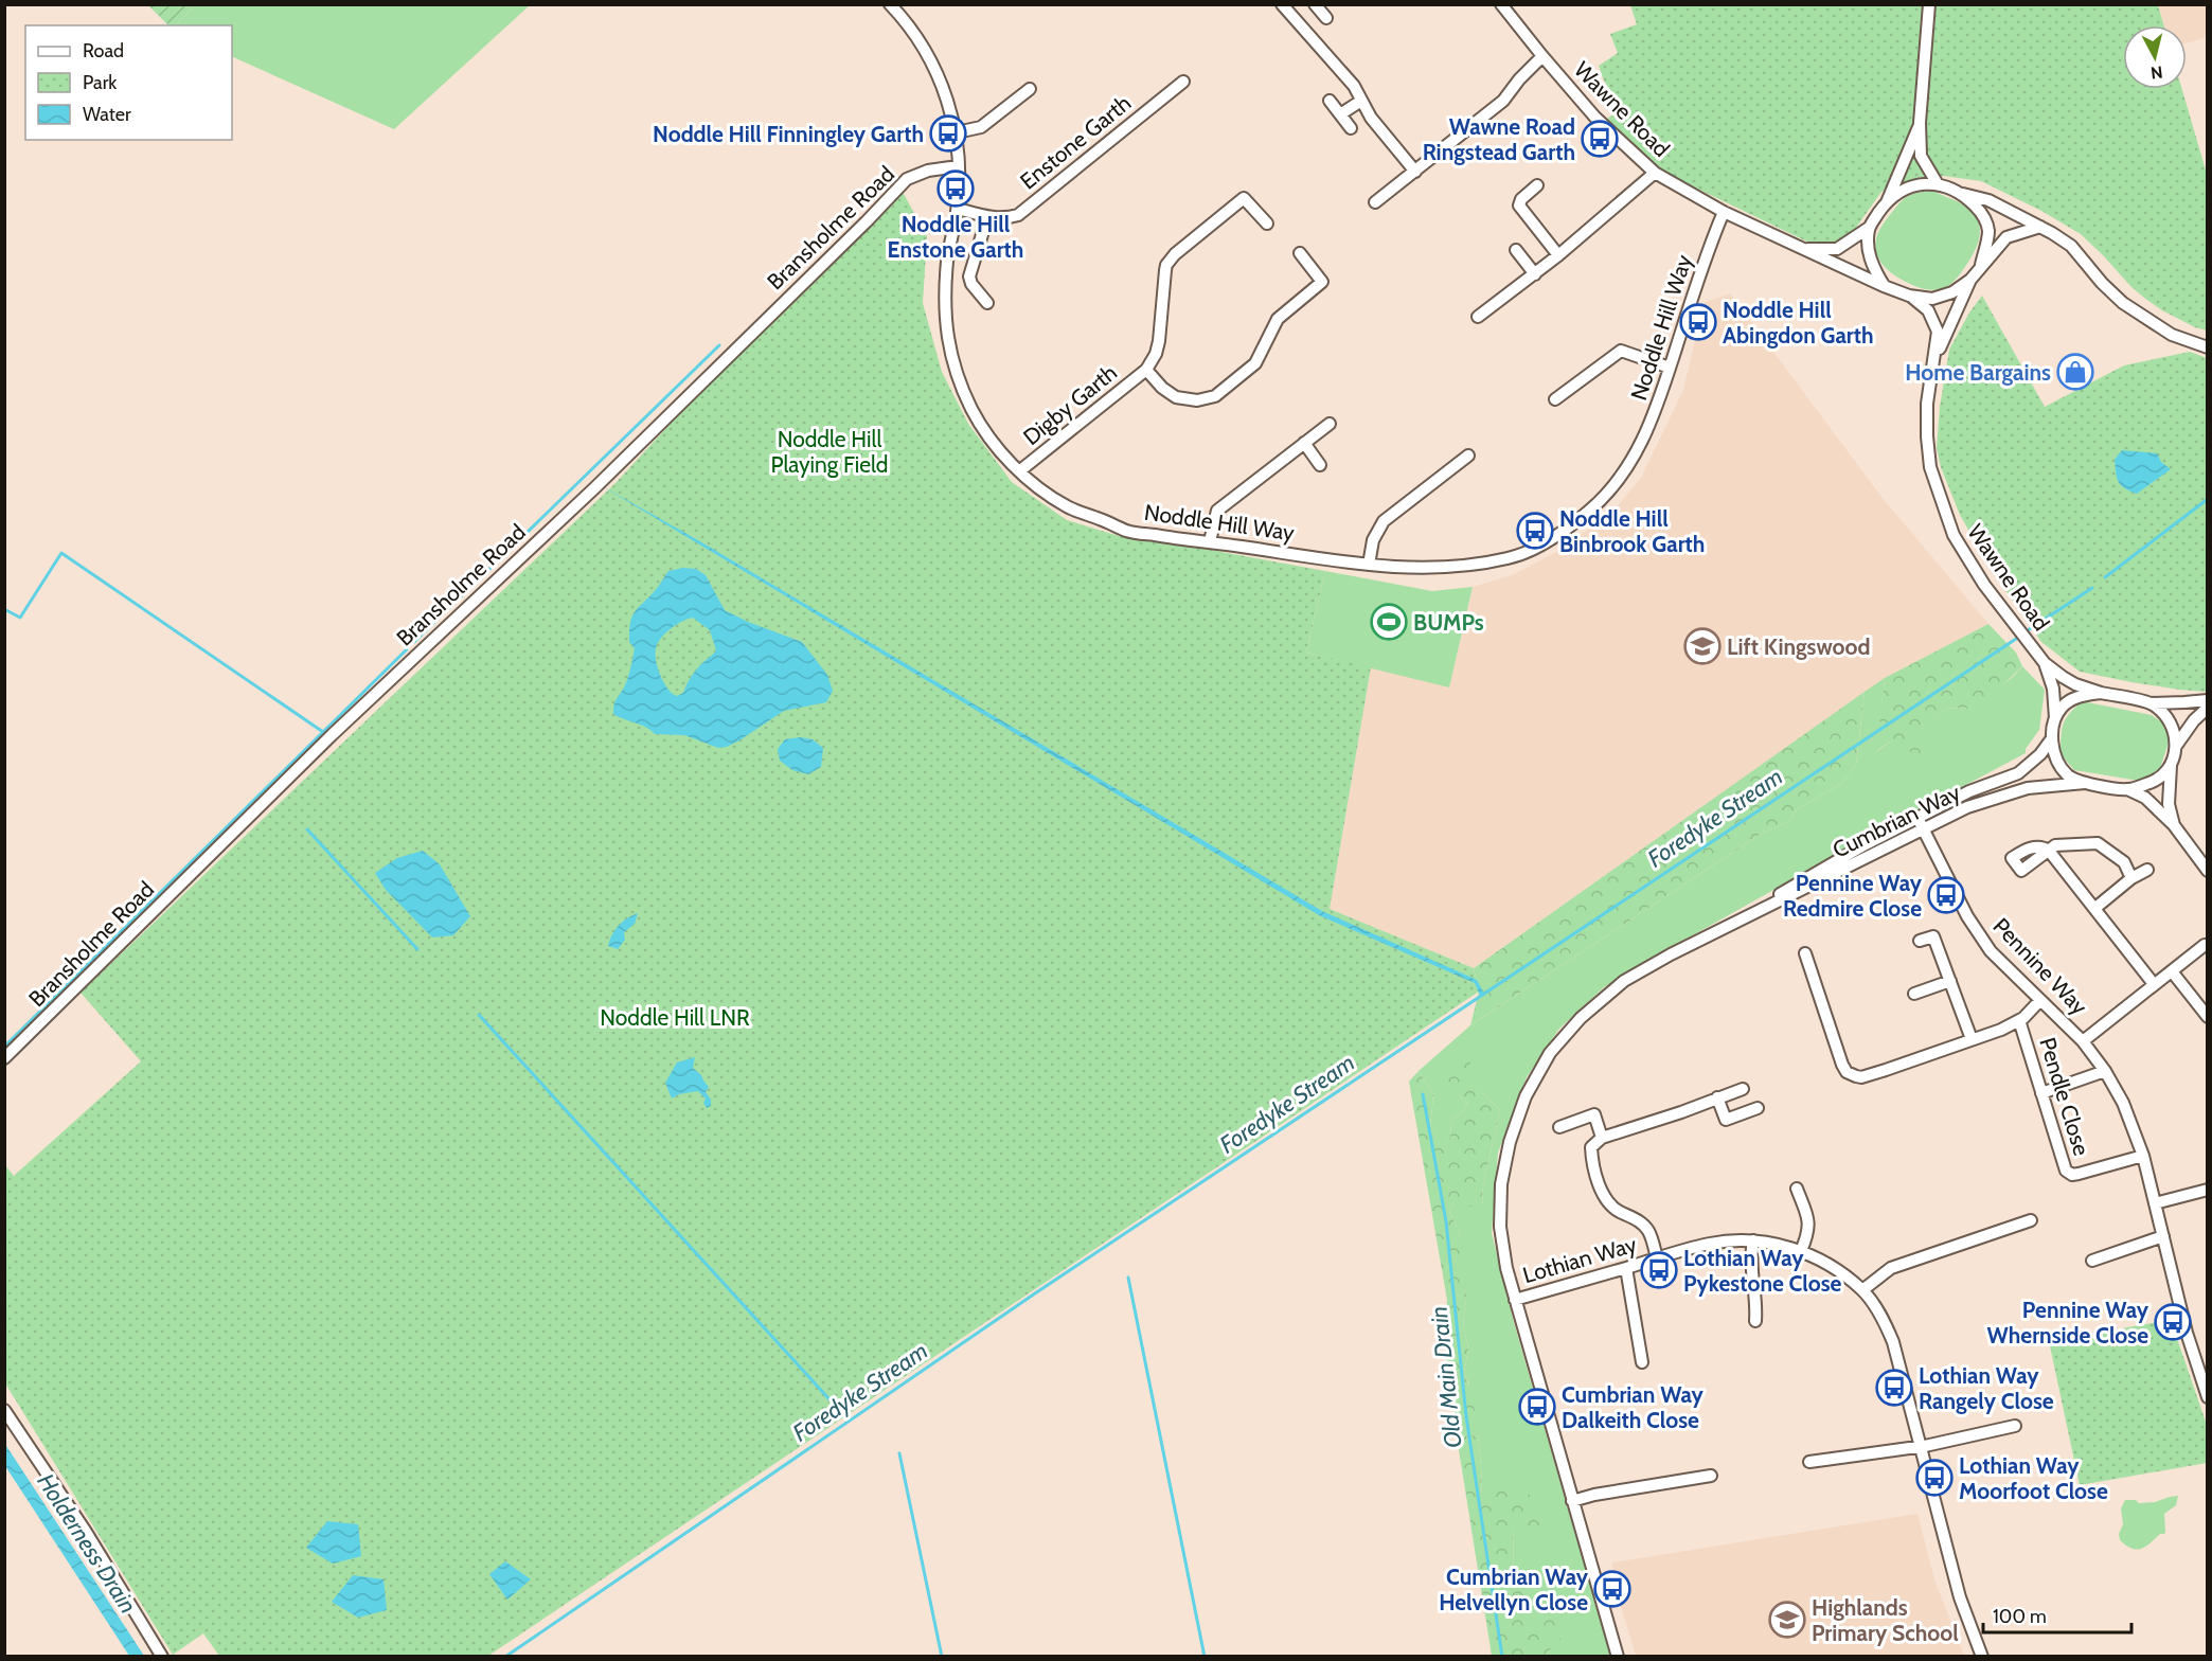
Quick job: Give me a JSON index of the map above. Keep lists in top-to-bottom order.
{
  "streets": {
    "street": [
      "Wawne Road",
      "Enstone Garth",
      "Bransholme Road",
      "Noddle Hill Way",
      "Digby Garth",
      "Cumbrian Way",
      "Pennine Way",
      "Pendle Close",
      "Lothian Way"
    ]
  },
  "crossings": [
    ["Wawne Road", "Noddle Hill Way"],
    ["Wawne Road", "Cumbrian Way"],
    ["Enstone Garth", "Noddle Hill Way"],
    ["Bransholme Road", "Noddle Hill Way"],
    ["Noddle Hill Way", "Digby Garth"],
    ["Cumbrian Way", "Pennine Way"],
    ["Cumbrian Way", "Lothian Way"],
    ["Pennine Way", "Pendle Close"]
  ],
  "water": ["Foredyke Stream", "Old Main Drain", "Holderness Drain"],
  "parks": ["Noddle Hill Playing Field", "Noddle Hill LNR"],
  "places": {
    "bus stop": [
      "Noddle Hill Finningley Garth",
      "Wawne Road Ringstead Garth",
      "Noddle Hill Enstone Garth",
      "Noddle Hill Abingdon Garth",
      "Noddle Hill Binbrook Garth",
      "Pennine Way Redmire Close",
      "Lothian Way Pykestone Close",
      "Pennine Way Whernside Close",
      "Lothian Way Rangely Close",
      "Cumbrian Way Dalkeith Close",
      "Lothian Way Moorfoot Close",
      "Cumbrian Way Helvellyn Close"
    ],
    "shop": ["Home Bargains"],
    "sports": ["BUMPs"],
    "school or university": ["Lift Kingswood", "Highlands Primary School"]
  },
  "legend": ["Road", "Park", "Water"],
  "scale_bar": "100 m",
  "north": "bottom"
}
